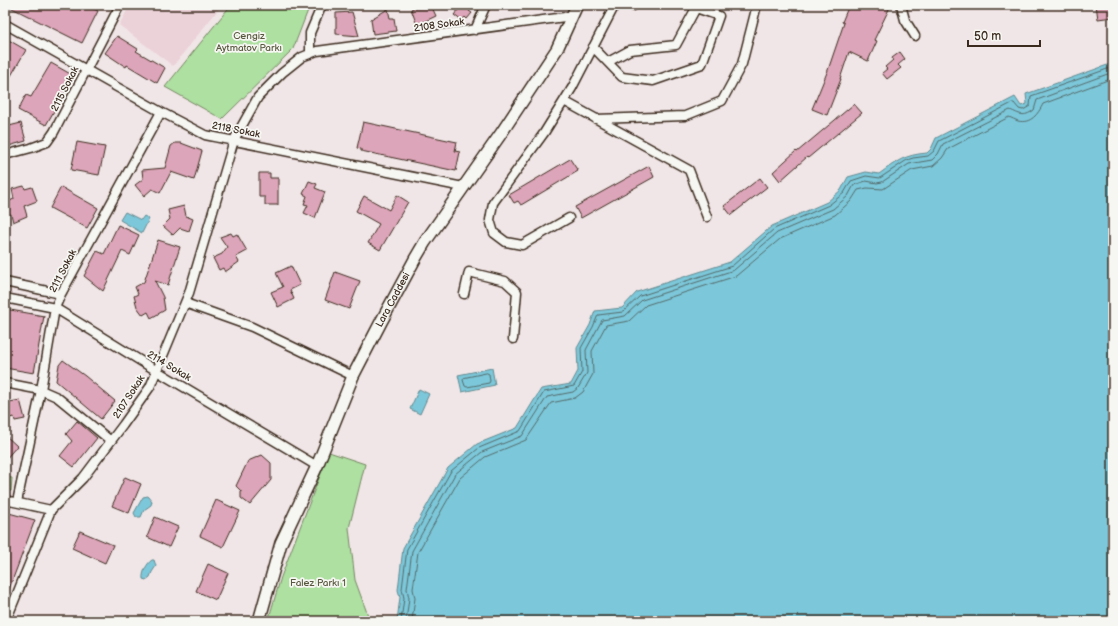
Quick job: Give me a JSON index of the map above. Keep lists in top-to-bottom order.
{
  "streets": {
    "street": [
      "2108 Sokak",
      "2115 Sokak",
      "2118 Sokak",
      "2111 Sokak",
      "Lara Caddesi",
      "2114 Sokak",
      "2107 Sokak"
    ]
  },
  "crossings": [
    ["2108 Sokak", "2118 Sokak"],
    ["2108 Sokak", "Lara Caddesi"],
    ["2108 Sokak", "2107 Sokak"],
    ["2115 Sokak", "2118 Sokak"],
    ["2118 Sokak", "2111 Sokak"],
    ["2118 Sokak", "Lara Caddesi"],
    ["2118 Sokak", "2107 Sokak"],
    ["2111 Sokak", "2114 Sokak"],
    ["Lara Caddesi", "2114 Sokak"],
    ["2114 Sokak", "2107 Sokak"]
  ],
  "parks": ["Cengiz Aytmatov Parkı", "Falez Parkı 1"],
  "scale_bar": "50 m"
}
